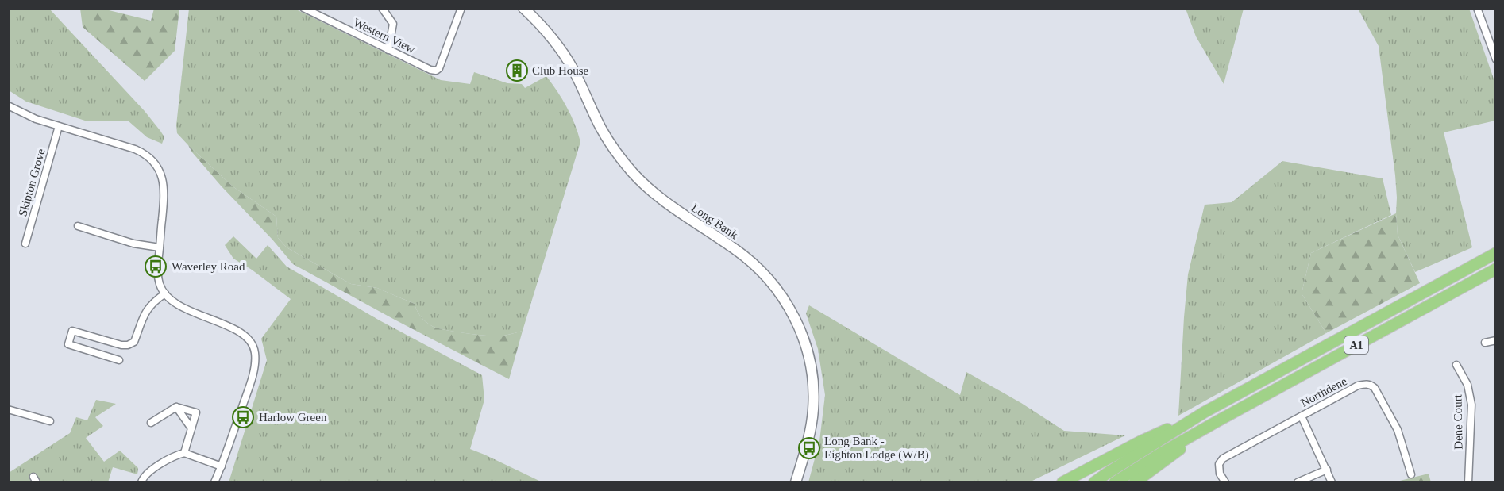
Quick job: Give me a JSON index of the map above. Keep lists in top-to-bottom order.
{
  "streets": {
    "highway": ["A1"],
    "main road": ["Long Bank"],
    "street": [
      "Western View",
      "Skipton Grove",
      "Northdene",
      "Dene Court"
    ]
  },
  "places": {
    "building": ["Club House"],
    "bus stop": ["Waverley Road", "Harlow Green", "Long Bank - Eighton Lodge (W/B)"]
  }
}
